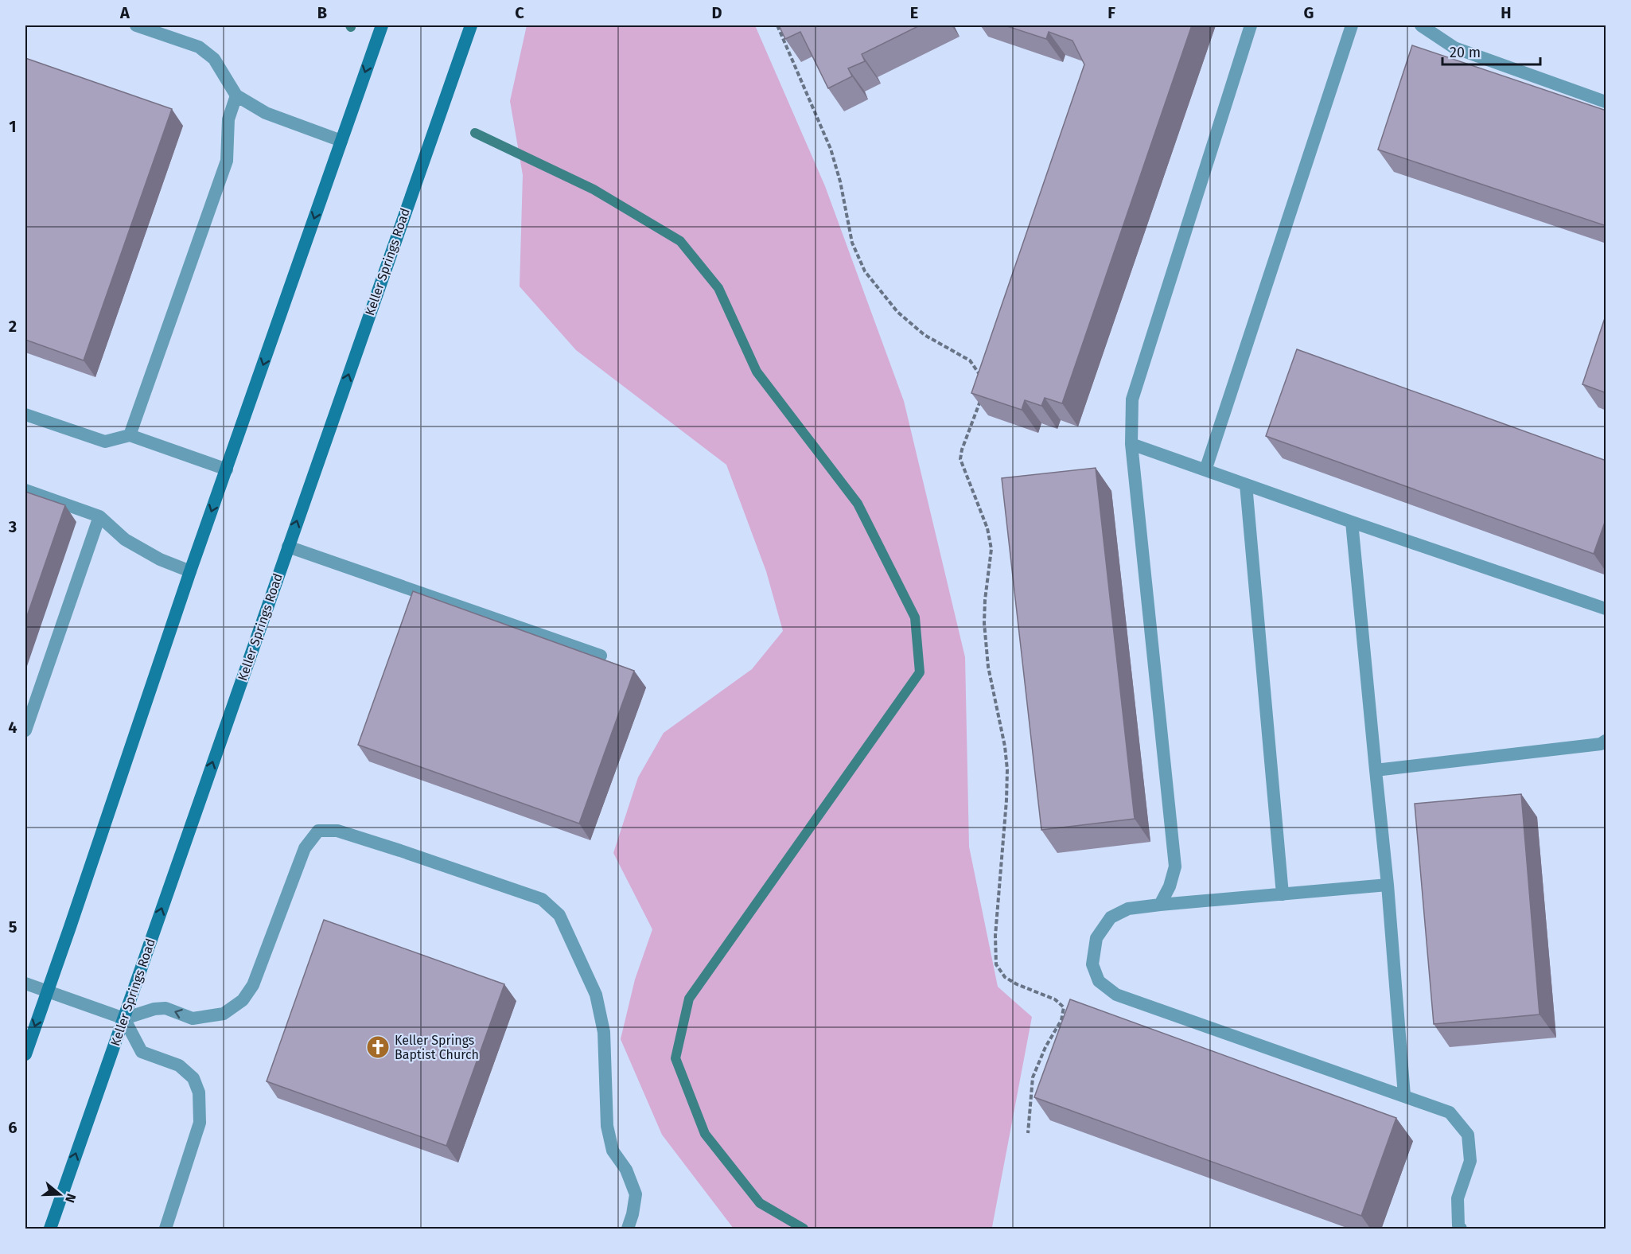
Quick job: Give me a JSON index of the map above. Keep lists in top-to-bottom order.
{
  "streets": {
    "main road": ["Keller Springs Road"]
  },
  "places": {
    "church": ["Keller Springs Baptist Church"]
  },
  "scale_bar": "20 m",
  "north": "right",
  "grid": {
    "columns": [
      "A",
      "B",
      "C",
      "D",
      "E",
      "F",
      "G",
      "H"
    ],
    "rows": [
      "1",
      "2",
      "3",
      "4",
      "5",
      "6"
    ]
  }
}
